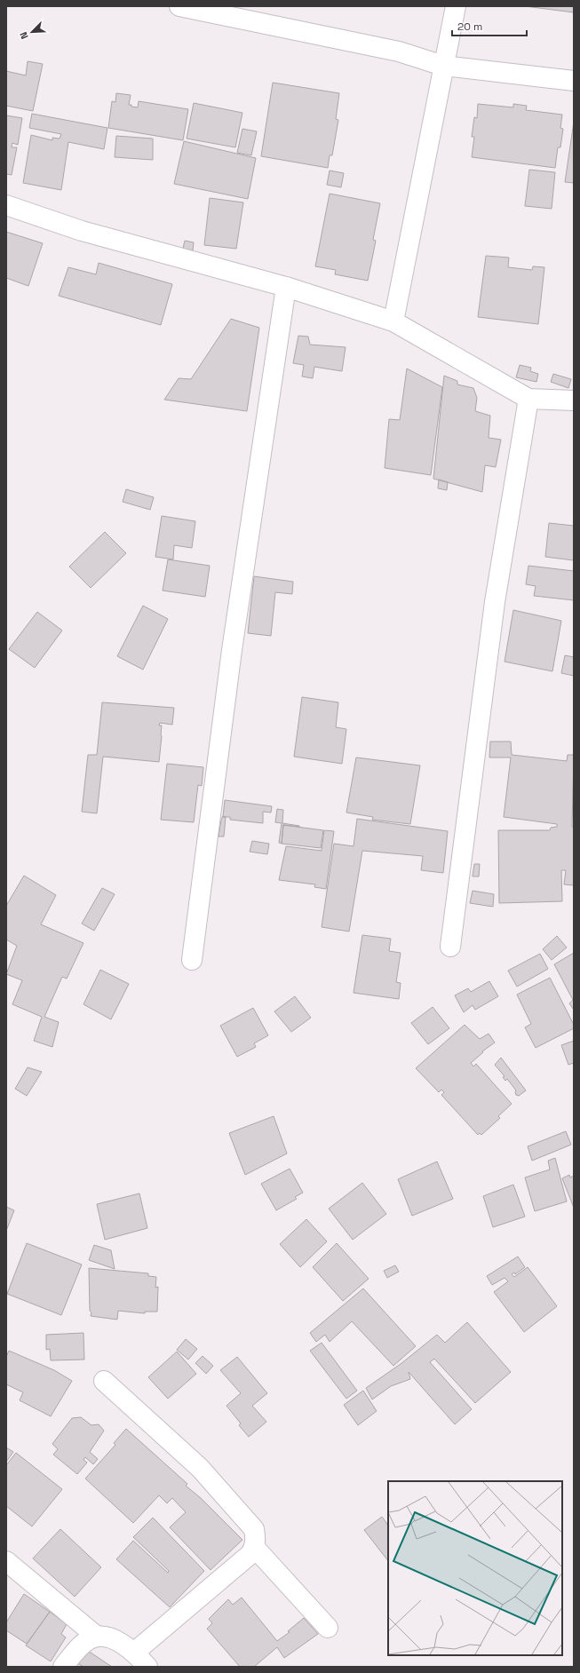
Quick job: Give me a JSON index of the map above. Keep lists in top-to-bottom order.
{
  "scale_bar": "20 m",
  "north": "bottom left"
}
